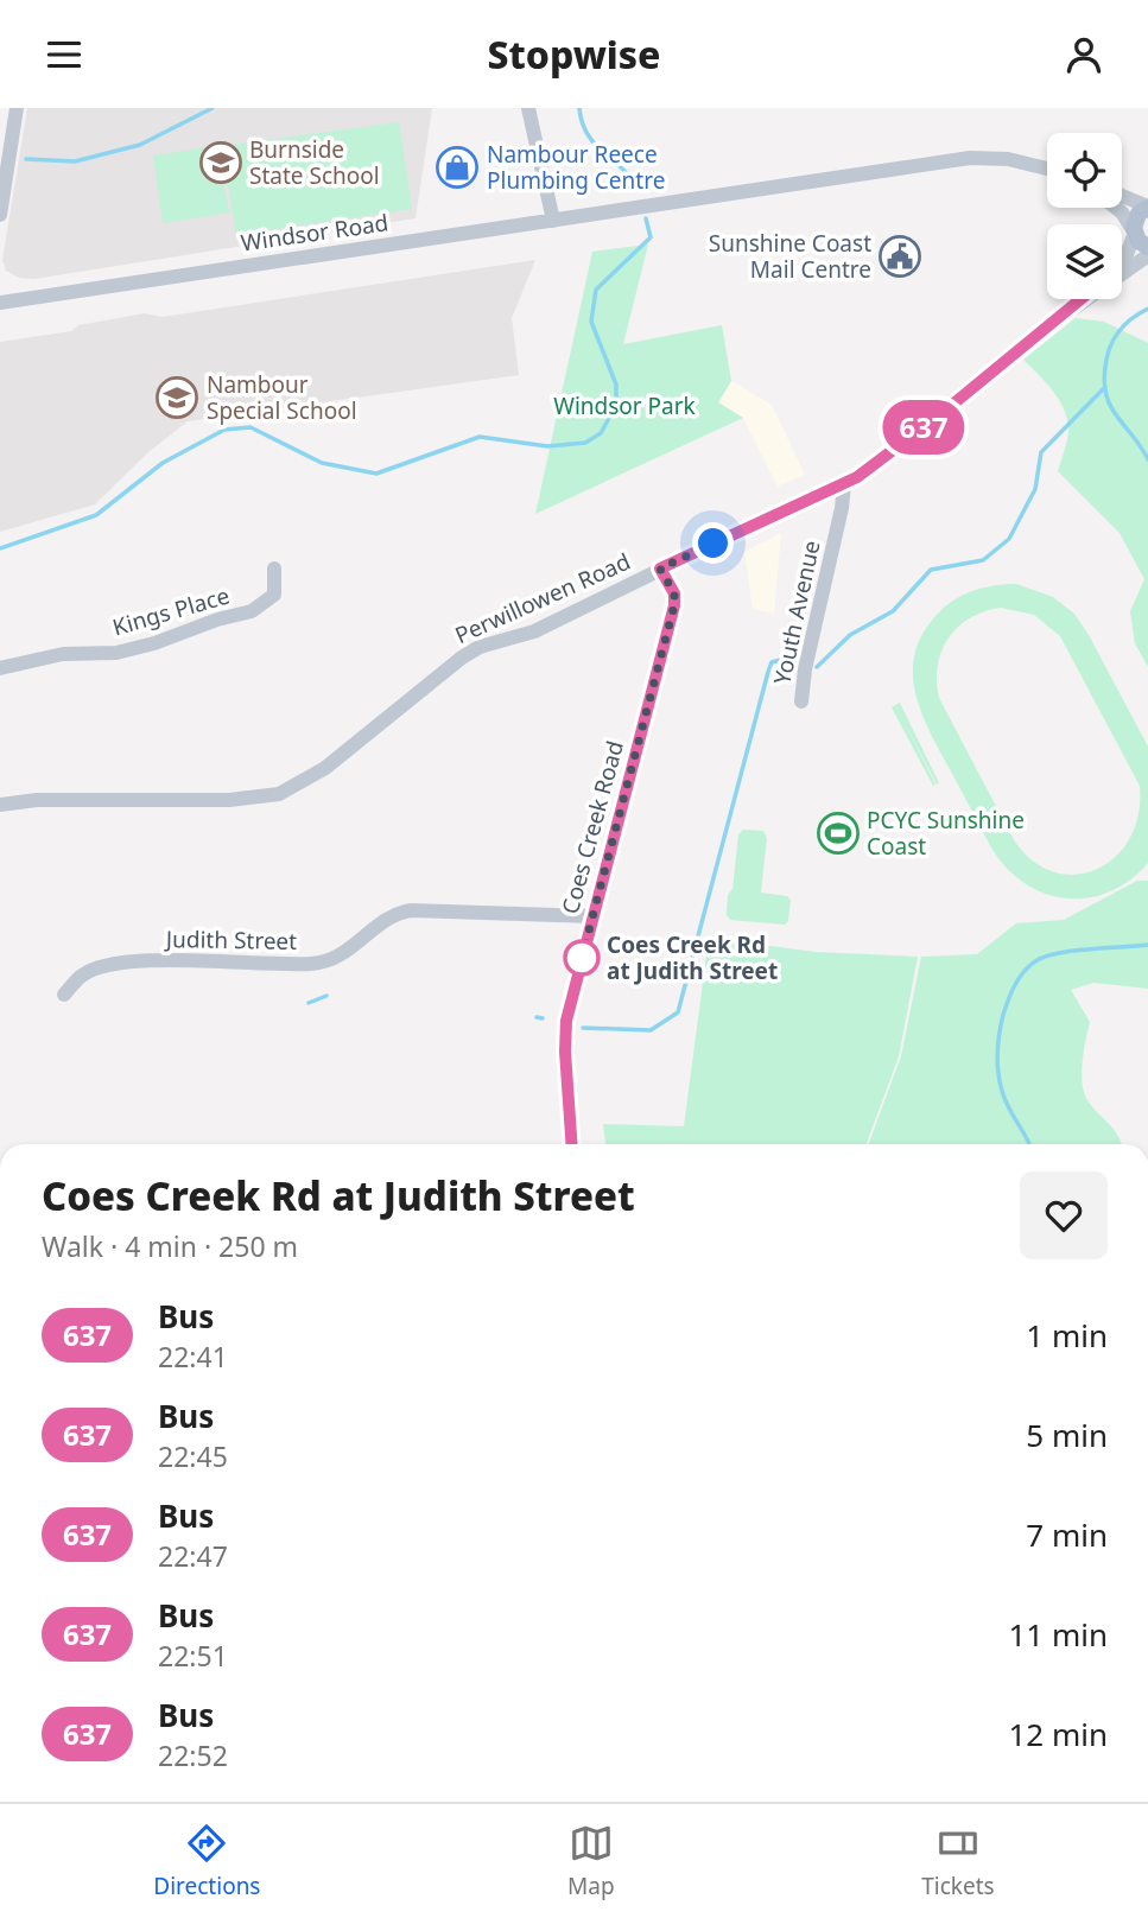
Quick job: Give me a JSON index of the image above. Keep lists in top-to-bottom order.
{
  "streets": {
    "street": [
      "Windsor Road",
      "Perwillowen Road",
      "Kings Place",
      "Youth Avenue",
      "Coes Creek Road",
      "Judith Street"
    ]
  },
  "crossings": [
    ["Perwillowen Road", "Youth Avenue"],
    ["Perwillowen Road", "Coes Creek Road"],
    ["Coes Creek Road", "Judith Street"]
  ],
  "parks": ["Windsor Park"],
  "places": {
    "school or university": ["Burnside State School", "Nambour Special School"],
    "shop": ["Nambour Reece Plumbing Centre"],
    "public building": ["Sunshine Coast Mail Centre"],
    "sports": ["PCYC Sunshine Coast"],
    "other": ["Coes Creek Rd at Judith Street"]
  },
  "lines": ["bus line 637"],
  "page": {
    "header": "Stopwise",
    "on_map": "637",
    "heading": ["Coes Creek Rd at Judith Street", "Walk · 4 min · 250 m"],
    "list": [
      {
        "mark": "637",
        "name": "Bus",
        "note": "22:41",
        "value": "1 min"
      },
      {
        "mark": "637",
        "name": "Bus",
        "note": "22:45",
        "value": "5 min"
      },
      {
        "mark": "637",
        "name": "Bus",
        "note": "22:47",
        "value": "7 min"
      },
      {
        "mark": "637",
        "name": "Bus",
        "note": "22:51",
        "value": "11 min"
      },
      {
        "mark": "637",
        "name": "Bus",
        "note": "22:52",
        "value": "12 min"
      }
    ],
    "tabs": ["Directions", "Map", "Tickets"]
  }
}
